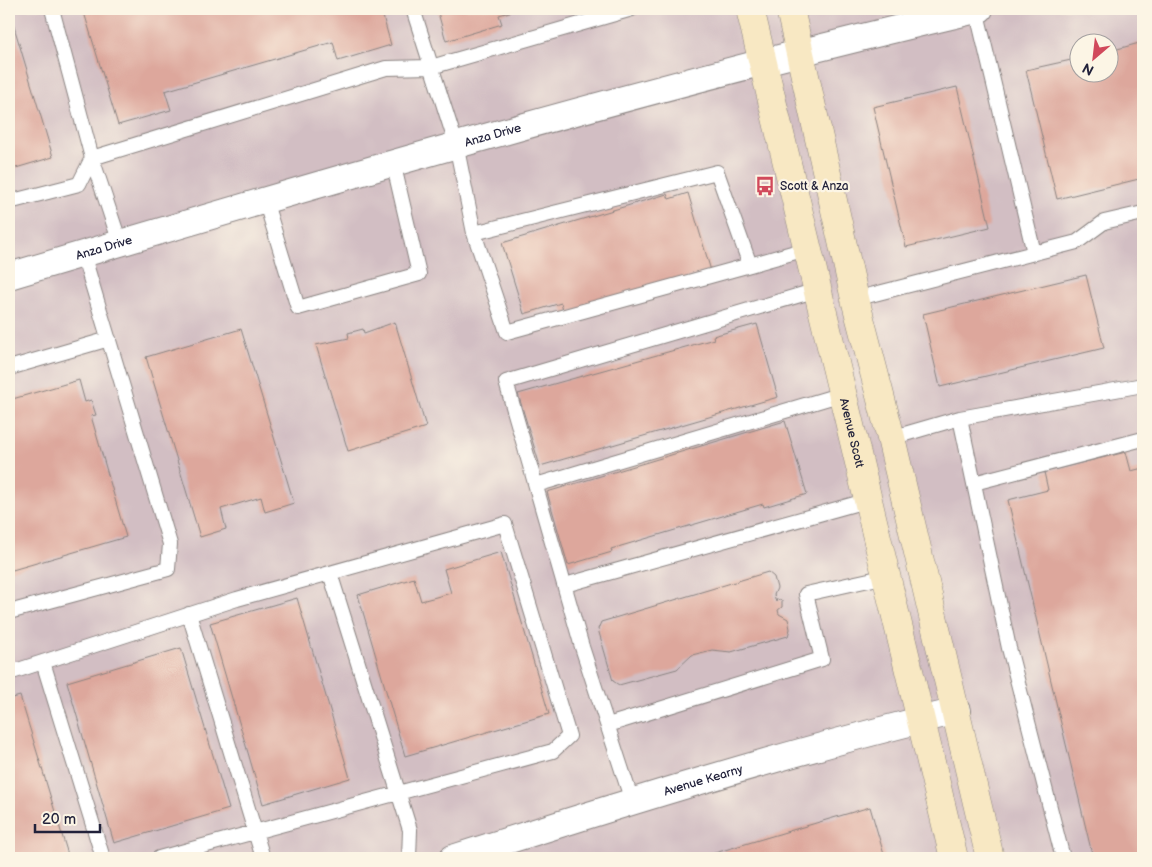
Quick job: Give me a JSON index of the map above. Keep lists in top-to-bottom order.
{
  "streets": {
    "main road": ["Avenue Scott"],
    "street": ["Anza Drive", "Avenue Kearny"]
  },
  "crossings": [
    ["Anza Drive", "Avenue Scott"],
    ["Avenue Scott", "Avenue Kearny"]
  ],
  "places": {
    "bus stop": ["Scott & Anza"]
  },
  "scale_bar": "20 m",
  "north": "bottom left"
}
